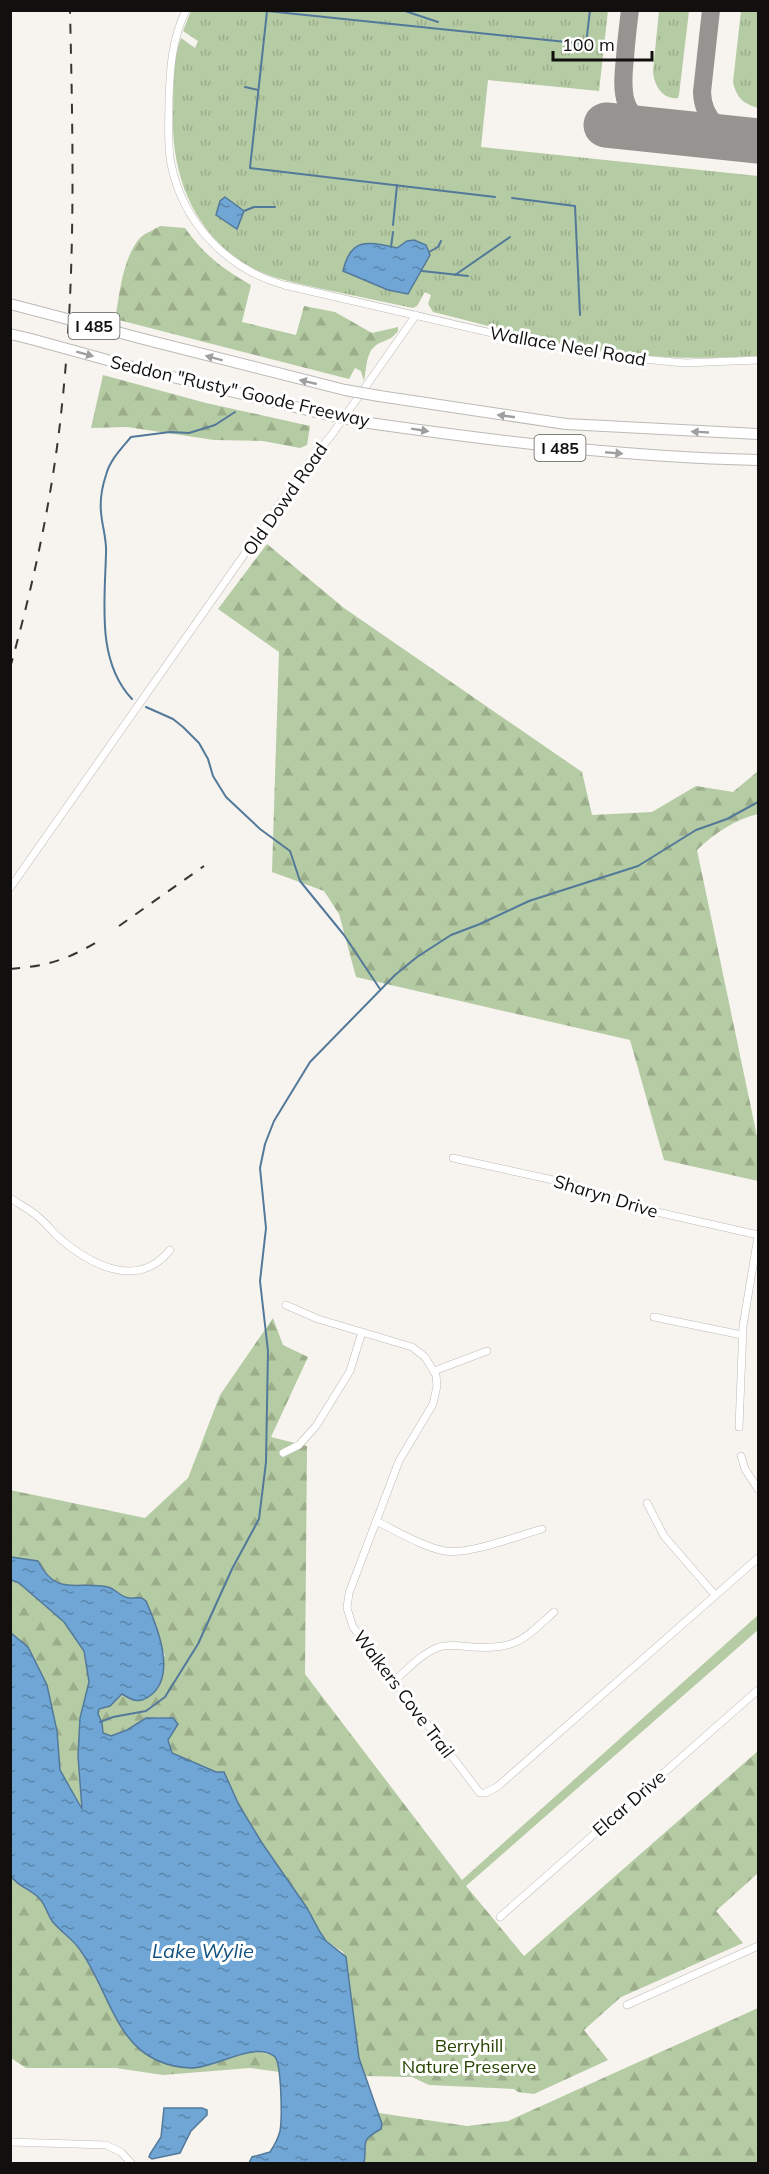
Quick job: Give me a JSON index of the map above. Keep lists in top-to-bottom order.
{
  "streets": {
    "highway": ["I 485", "Seddon \"Rusty\" Goode Freeway"],
    "street": [
      "Wallace Neel Road",
      "Old Dowd Road",
      "Sharyn Drive",
      "Walkers Cove Trail",
      "Elcar Drive"
    ]
  },
  "crossings": [
    ["Wallace Neel Road", "Old Dowd Road"]
  ],
  "water": ["Lake Wylie"],
  "parks": ["Berryhill Nature Preserve"],
  "scale_bar": "100 m"
}
